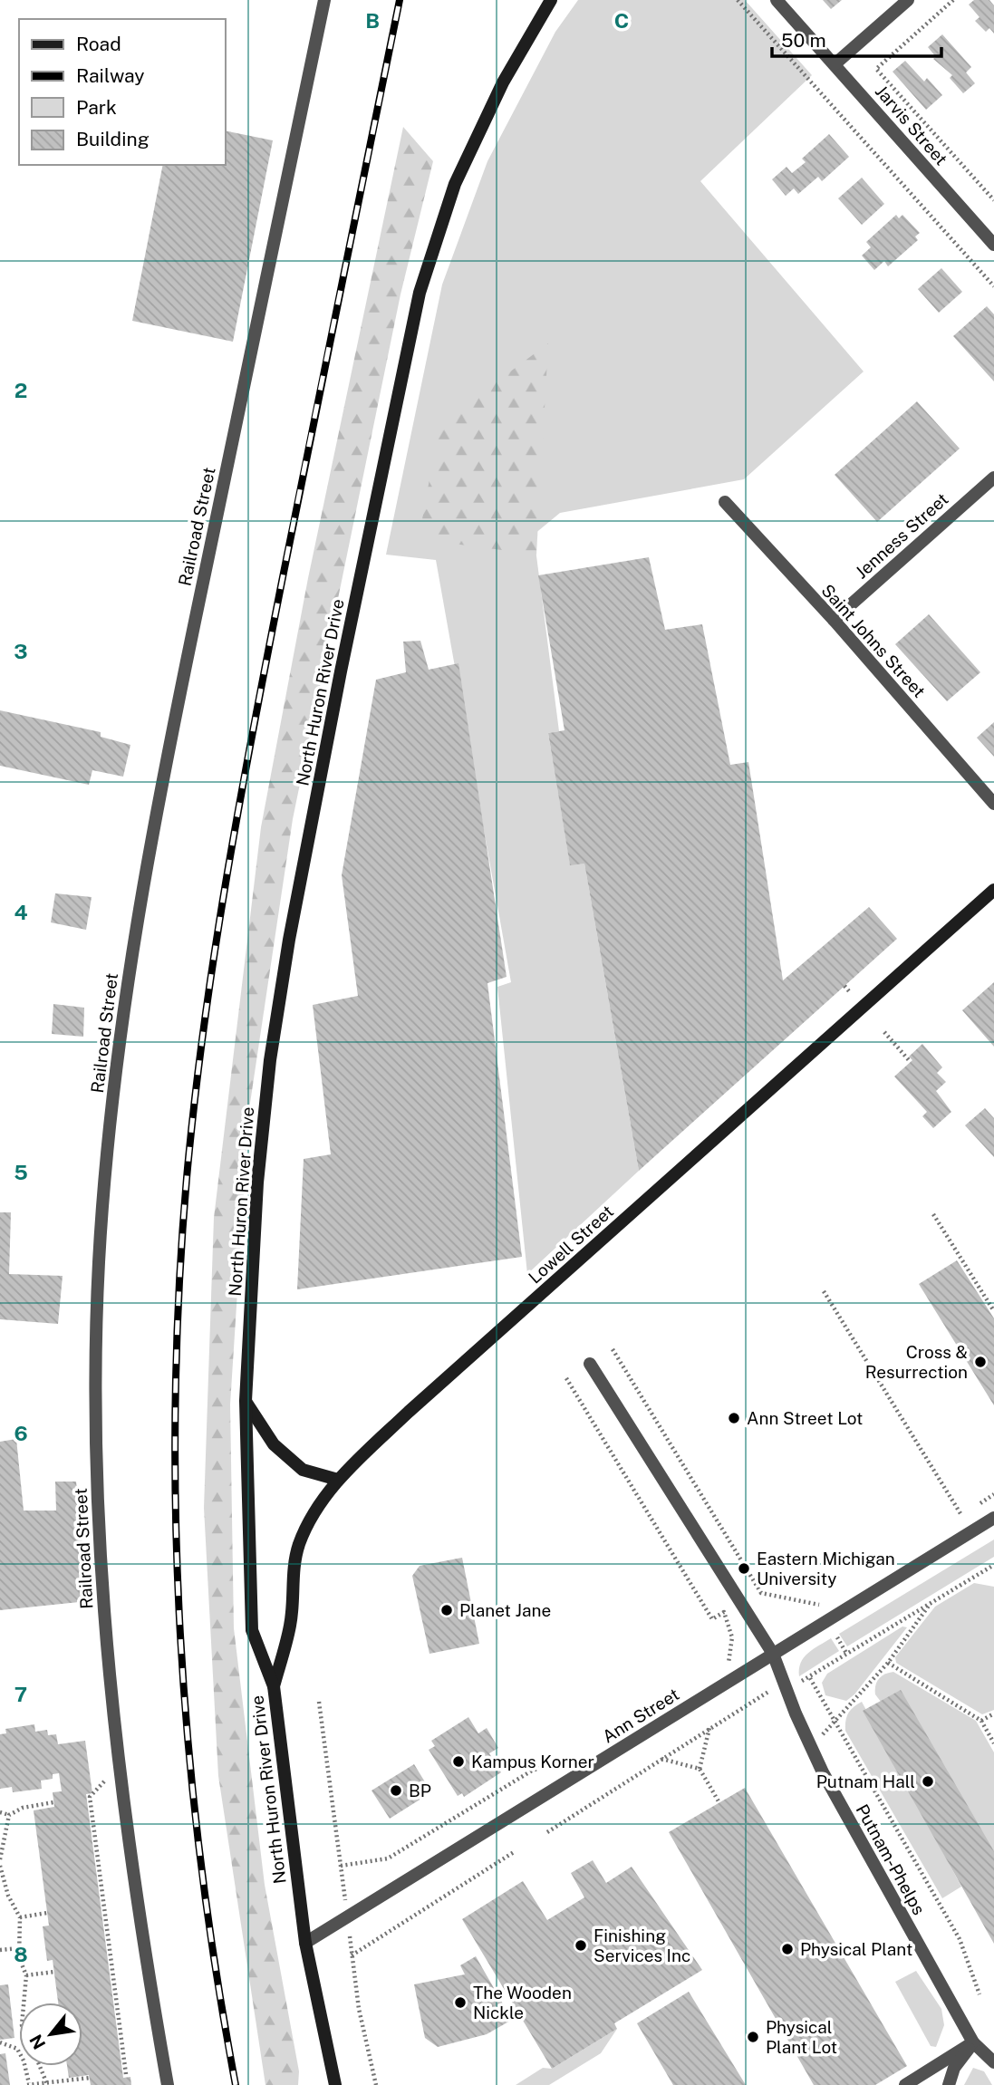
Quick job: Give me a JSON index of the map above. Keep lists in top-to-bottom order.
{
  "streets": {
    "main road": ["North Huron River Drive", "Lowell Street"],
    "street": [
      "Jarvis Street",
      "Railroad Street",
      "Jenness Street",
      "Saint Johns Street",
      "Ann Street",
      "Putnam-Phelps"
    ]
  },
  "crossings": [
    ["Jenness Street", "Saint Johns Street"],
    ["North Huron River Drive", "Lowell Street"],
    ["North Huron River Drive", "Ann Street"],
    ["Ann Street", "Putnam-Phelps"]
  ],
  "places": [
    "Cross & Resurrection",
    "Ann Street Lot",
    "Eastern Michigan University",
    "Planet Jane",
    "Kampus Korner",
    "Putnam Hall",
    "BP",
    "Finishing Services Inc",
    "Physical Plant",
    "The Wooden Nickle",
    "Physical Plant Lot"
  ],
  "legend": [
    "Road",
    "Railway",
    "Park",
    "Building"
  ],
  "scale_bar": "50 m",
  "north": "bottom left",
  "grid": {
    "columns": ["B", "C"],
    "rows": [
      "2",
      "3",
      "4",
      "5",
      "6",
      "7",
      "8"
    ]
  }
}
